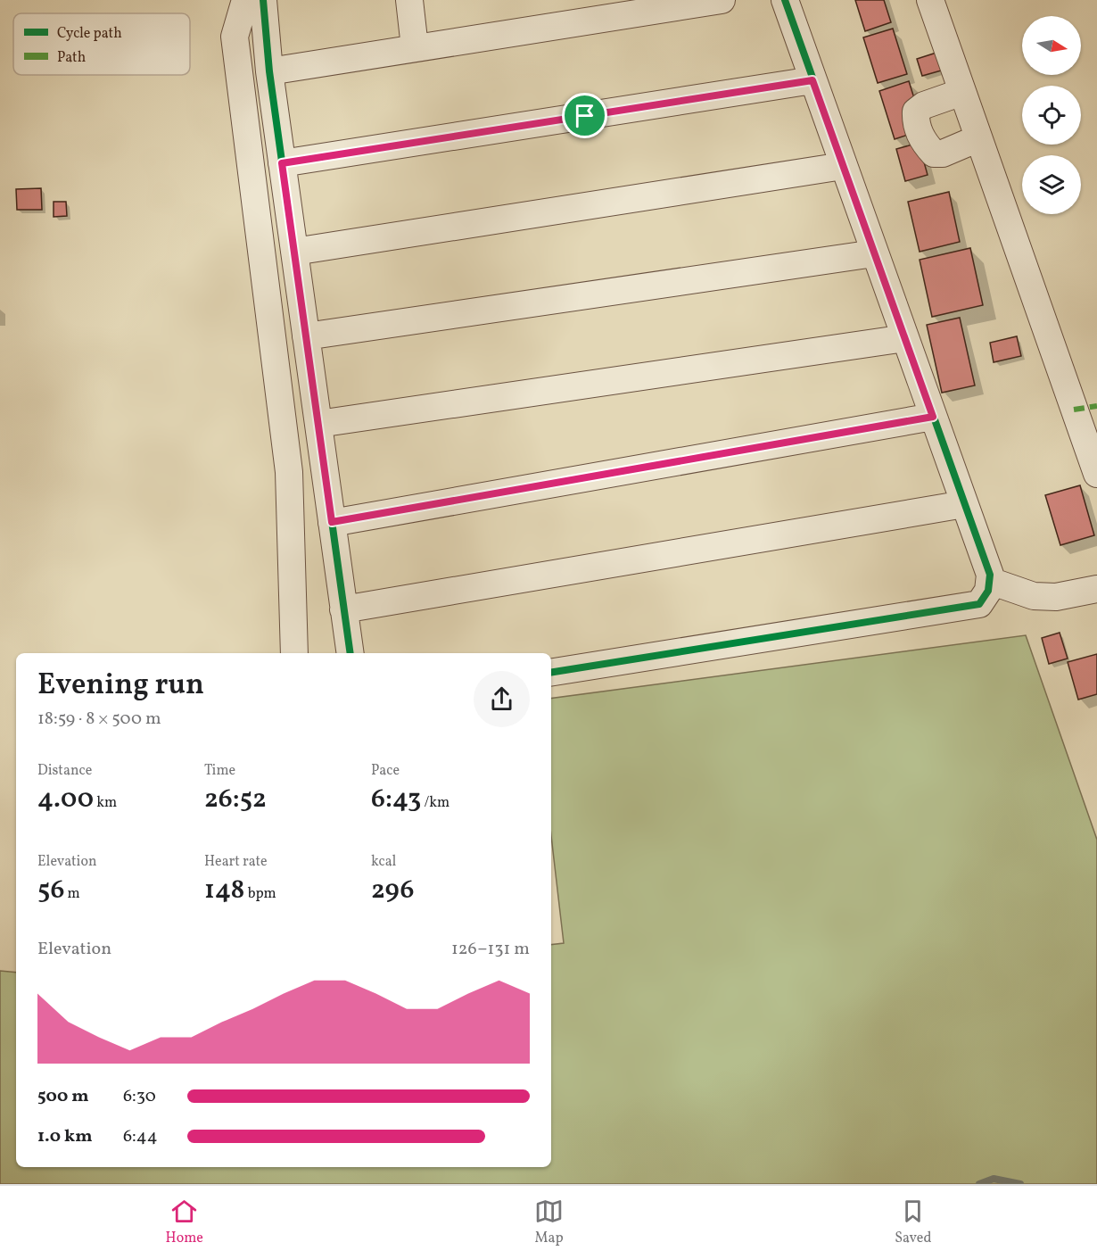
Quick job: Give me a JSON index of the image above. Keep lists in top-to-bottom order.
{
  "legend": ["Cycle path", "Path"],
  "north": "right",
  "page": {
    "heading": ["Evening run", "18:59 · 8 × 500 m"],
    "stats": [
      ["Distance", "4.00 km"],
      ["Time", "26:52"],
      ["Pace", "6:43 /km"],
      ["Elevation", "56 m"],
      ["Heart rate", "148 bpm"],
      ["kcal", "296"]
    ],
    "chart": ["Elevation", "126–131 m"],
    "list": [
      {
        "name": "500 m",
        "note": "6:30"
      },
      {
        "name": "1.0 km",
        "note": "6:44"
      }
    ],
    "tabs": ["Home", "Map", "Saved"]
  }
}
